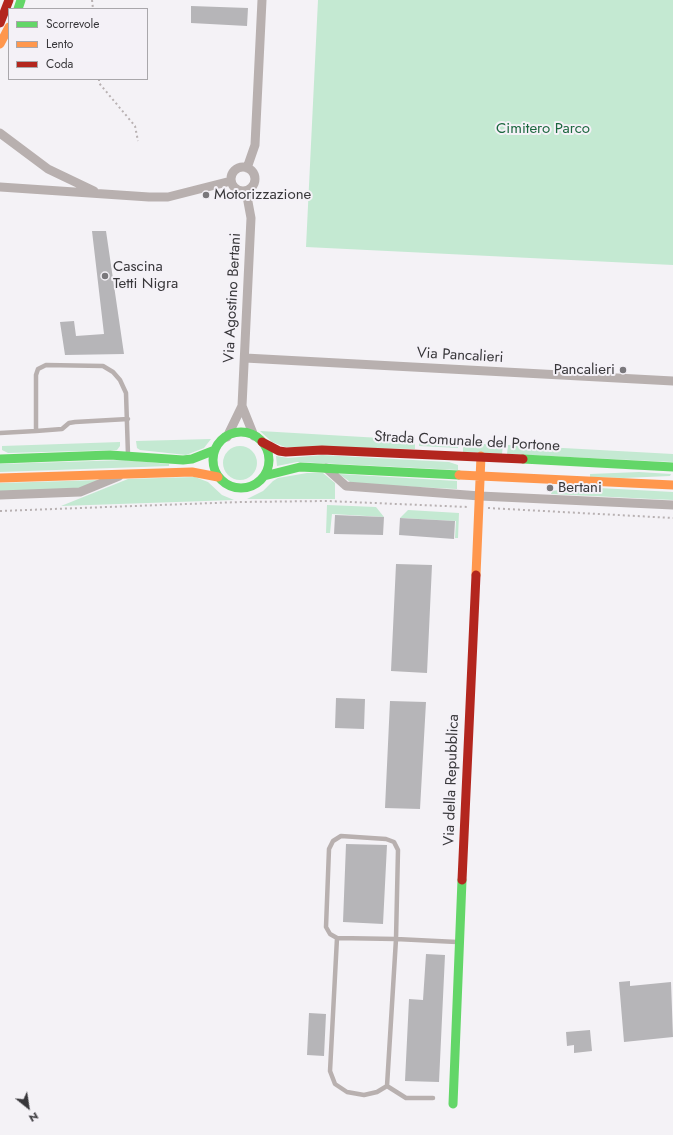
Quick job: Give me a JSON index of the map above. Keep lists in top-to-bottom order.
{
  "streets": {
    "main road": ["Strada Comunale del Portone", "Via della Repubblica"],
    "street": ["Via Agostino Bertani", "Via Pancalieri"]
  },
  "crossings": [
    ["Via Agostino Bertani", "Via Pancalieri"],
    ["Via Agostino Bertani", "Strada Comunale del Portone"],
    ["Strada Comunale del Portone", "Via della Repubblica"]
  ],
  "parks": ["Cimitero Parco"],
  "places": [
    "Motorizzazione",
    "Cascina Tetti Nigra",
    "Pancalieri",
    "Bertani"
  ],
  "legend": ["Scorrevole", "Lento", "Coda"],
  "north": "bottom right"
}
